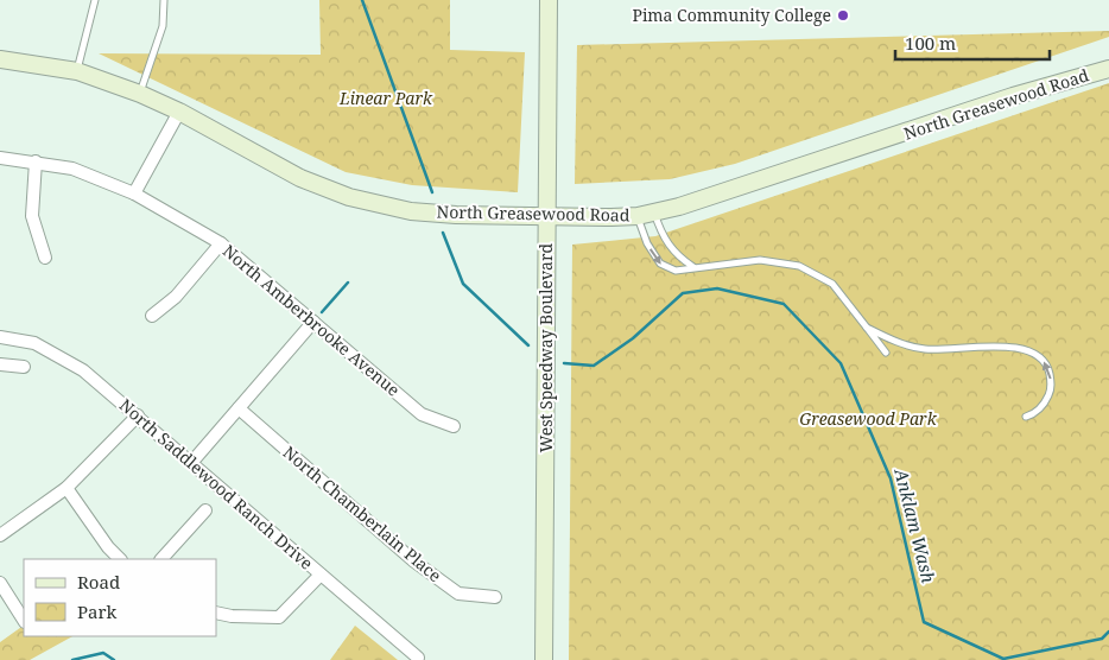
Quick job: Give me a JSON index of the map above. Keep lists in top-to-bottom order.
{
  "streets": {
    "main road": ["North Greasewood Road", "West Speedway Boulevard"],
    "street": ["North Amberbrooke Avenue", "North Saddlewood Ranch Drive", "North Chamberlain Place"]
  },
  "crossings": [
    ["North Greasewood Road", "West Speedway Boulevard"]
  ],
  "water": ["Anklam Wash"],
  "parks": ["Linear Park", "Greasewood Park"],
  "places": ["Pima Community College"],
  "legend": ["Road", "Park"],
  "scale_bar": "100 m"
}
